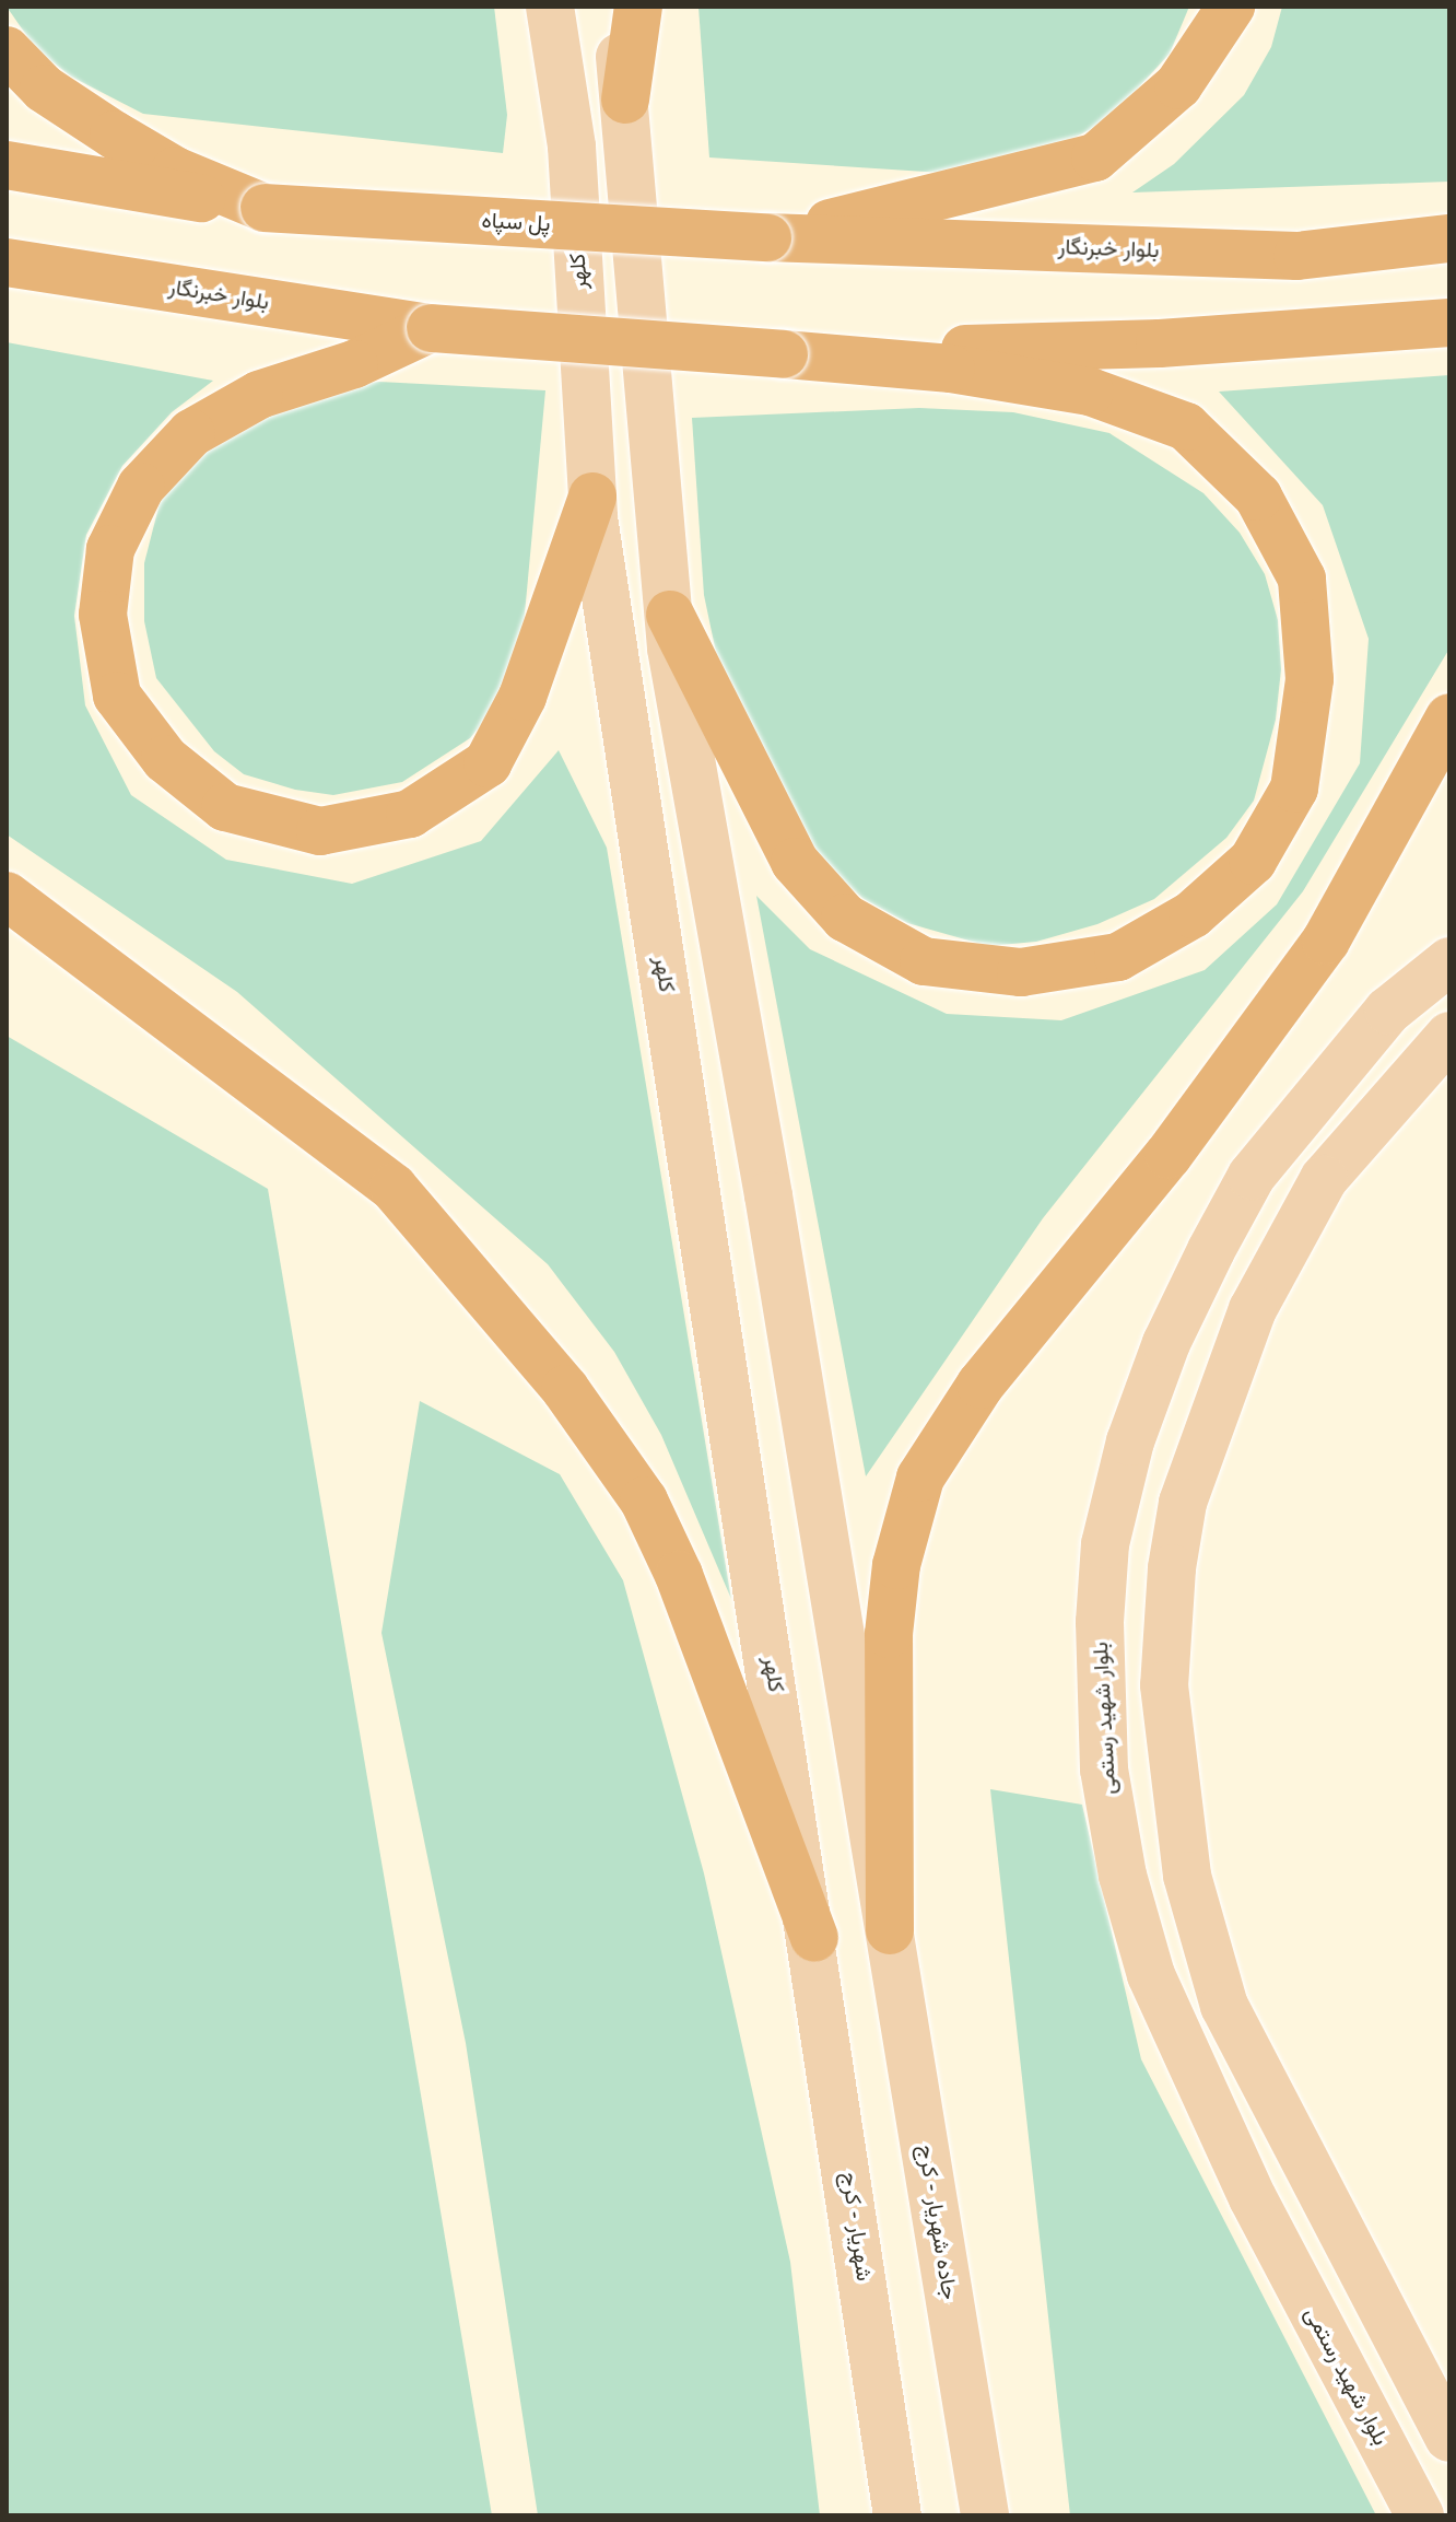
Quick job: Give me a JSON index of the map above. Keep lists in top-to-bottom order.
{
  "streets": {
    "highway": ["پل سپاه", "بلوار خبرنگار"],
    "main road": [
      "کلهر",
      "بلوار شهید رستمی",
      "جاده شهریار - کرج",
      "شهریار - کرج"
    ]
  },
  "crossings": [
    ["پل سپاه", "بلوار خبرنگار"],
    ["کلهر", "شهریار - کرج"]
  ]
}
